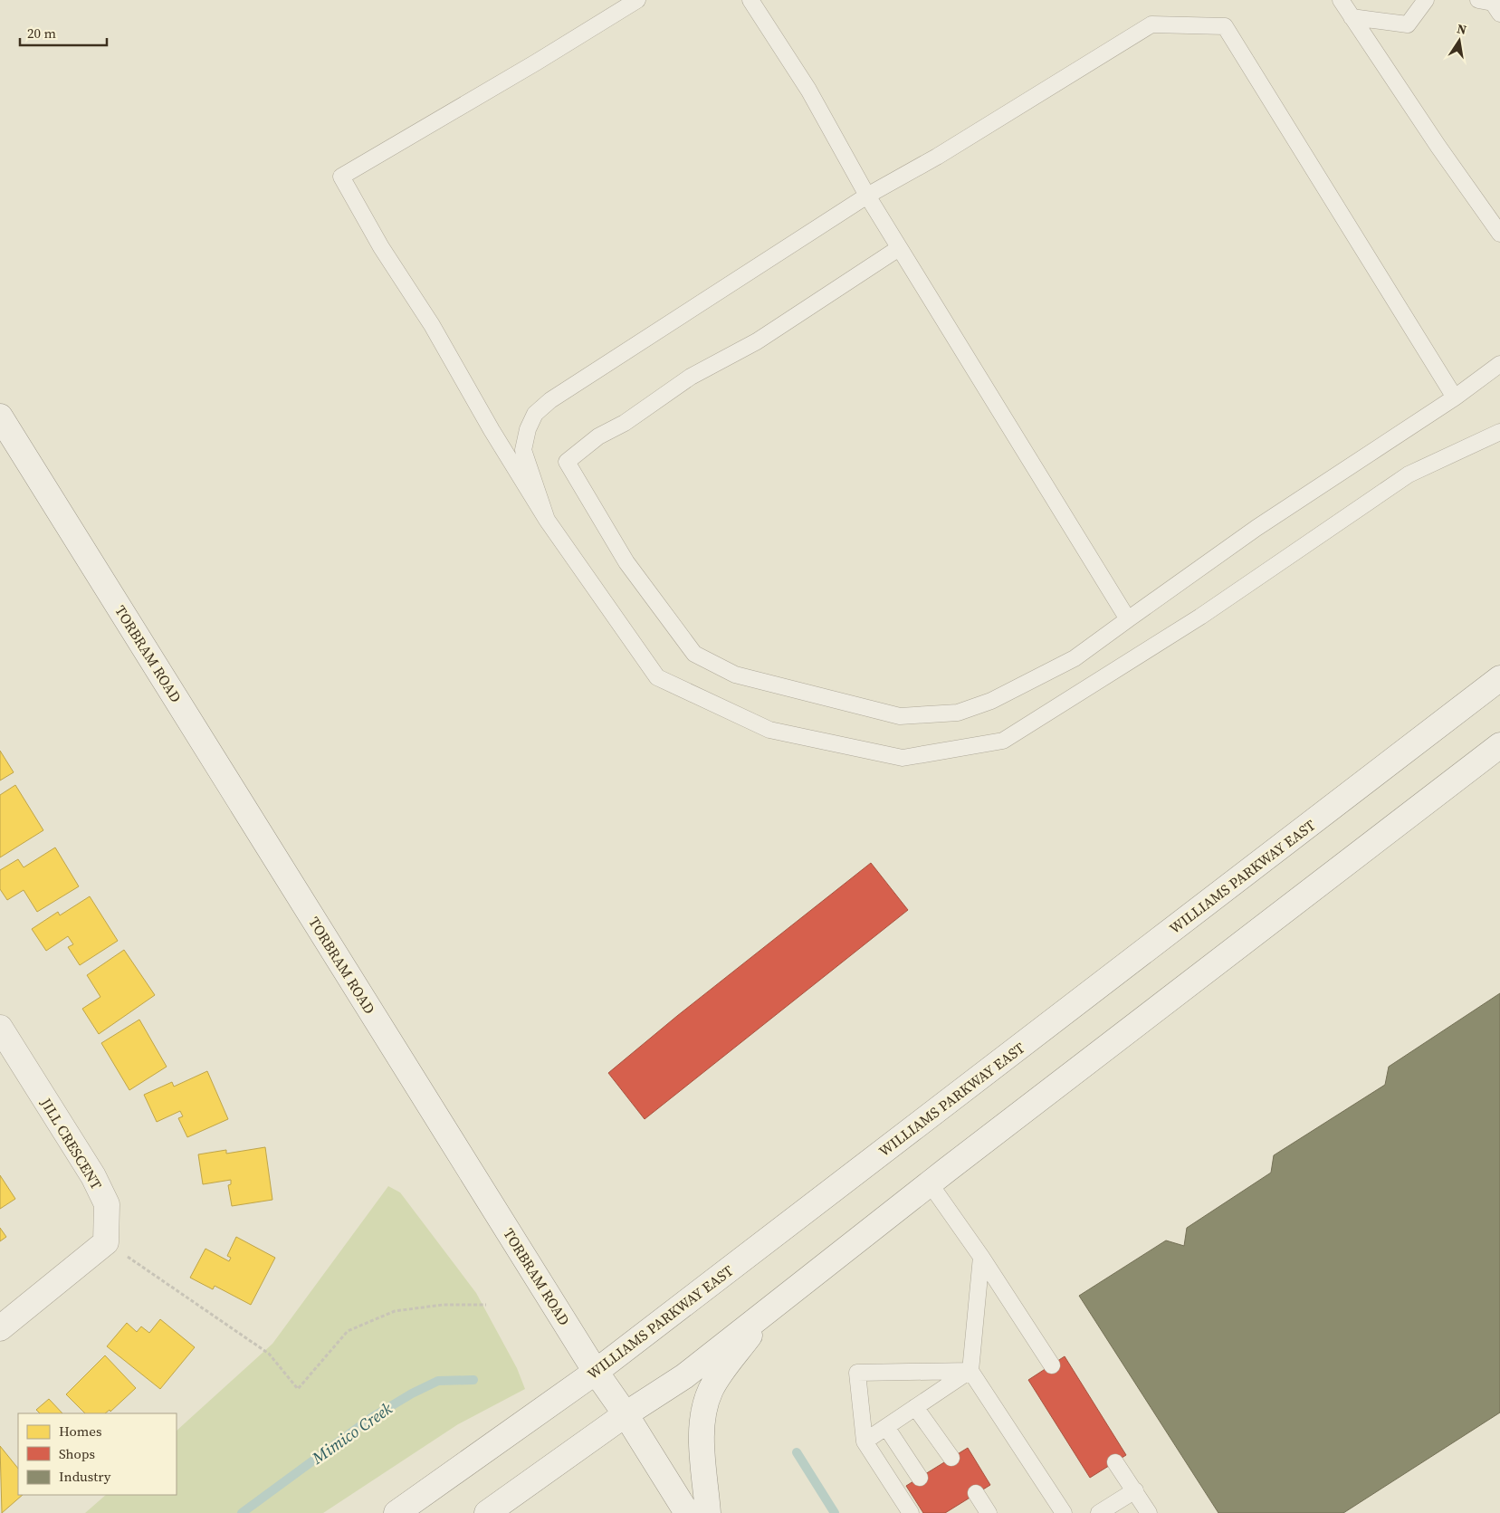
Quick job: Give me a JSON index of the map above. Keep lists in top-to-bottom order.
{
  "streets": {
    "main road": ["TORBRAM ROAD", "WILLIAMS PARKWAY EAST", "JILL CRESCENT"]
  },
  "crossings": [
    ["TORBRAM ROAD", "WILLIAMS PARKWAY EAST"]
  ],
  "water": ["Mimico Creek"],
  "legend": ["Homes", "Shops", "Industry"],
  "scale_bar": "20 m",
  "north": "top"
}
